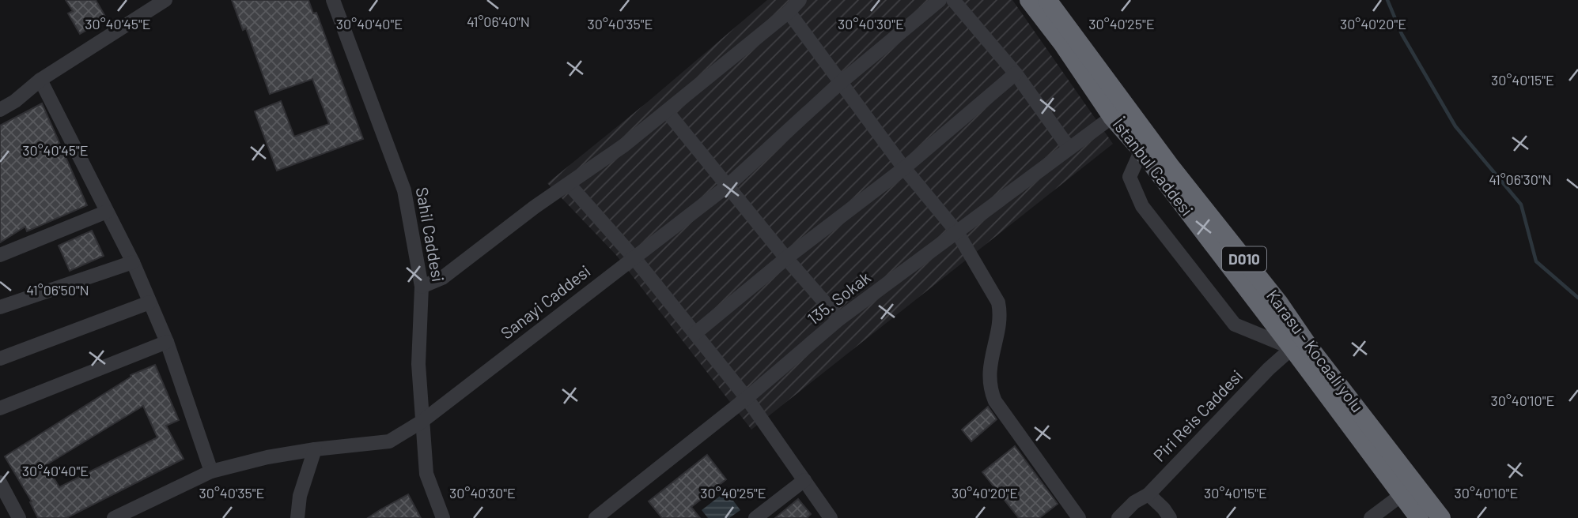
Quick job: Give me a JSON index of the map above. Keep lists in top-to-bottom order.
{
  "streets": {
    "highway": ["İstanbul Caddesi", "D010", "Karasu - Kocaali yolu"],
    "street": [
      "Sahil Caddesi",
      "135. Sokak",
      "Sanayi Caddesi",
      "Piri Reis Caddesi"
    ]
  },
  "crossings": [
    ["İstanbul Caddesi", "135. Sokak"],
    ["İstanbul Caddesi", "Karasu - Kocaali yolu"],
    ["İstanbul Caddesi", "Piri Reis Caddesi"],
    ["Sahil Caddesi", "Sanayi Caddesi"],
    ["D010", "Karasu - Kocaali yolu"],
    ["Karasu - Kocaali yolu", "Piri Reis Caddesi"]
  ],
  "coordinates": [
    "41°06'40\"N",
    "30°40'35\"E",
    "30°40'45\"E",
    "30°40'40\"E",
    "30°40'30\"E",
    "30°40'25\"E",
    "30°40'20\"E",
    "30°40'15\"E",
    "41°06'30\"N",
    "41°06'50\"N",
    "30°40'10\"E"
  ]
}
